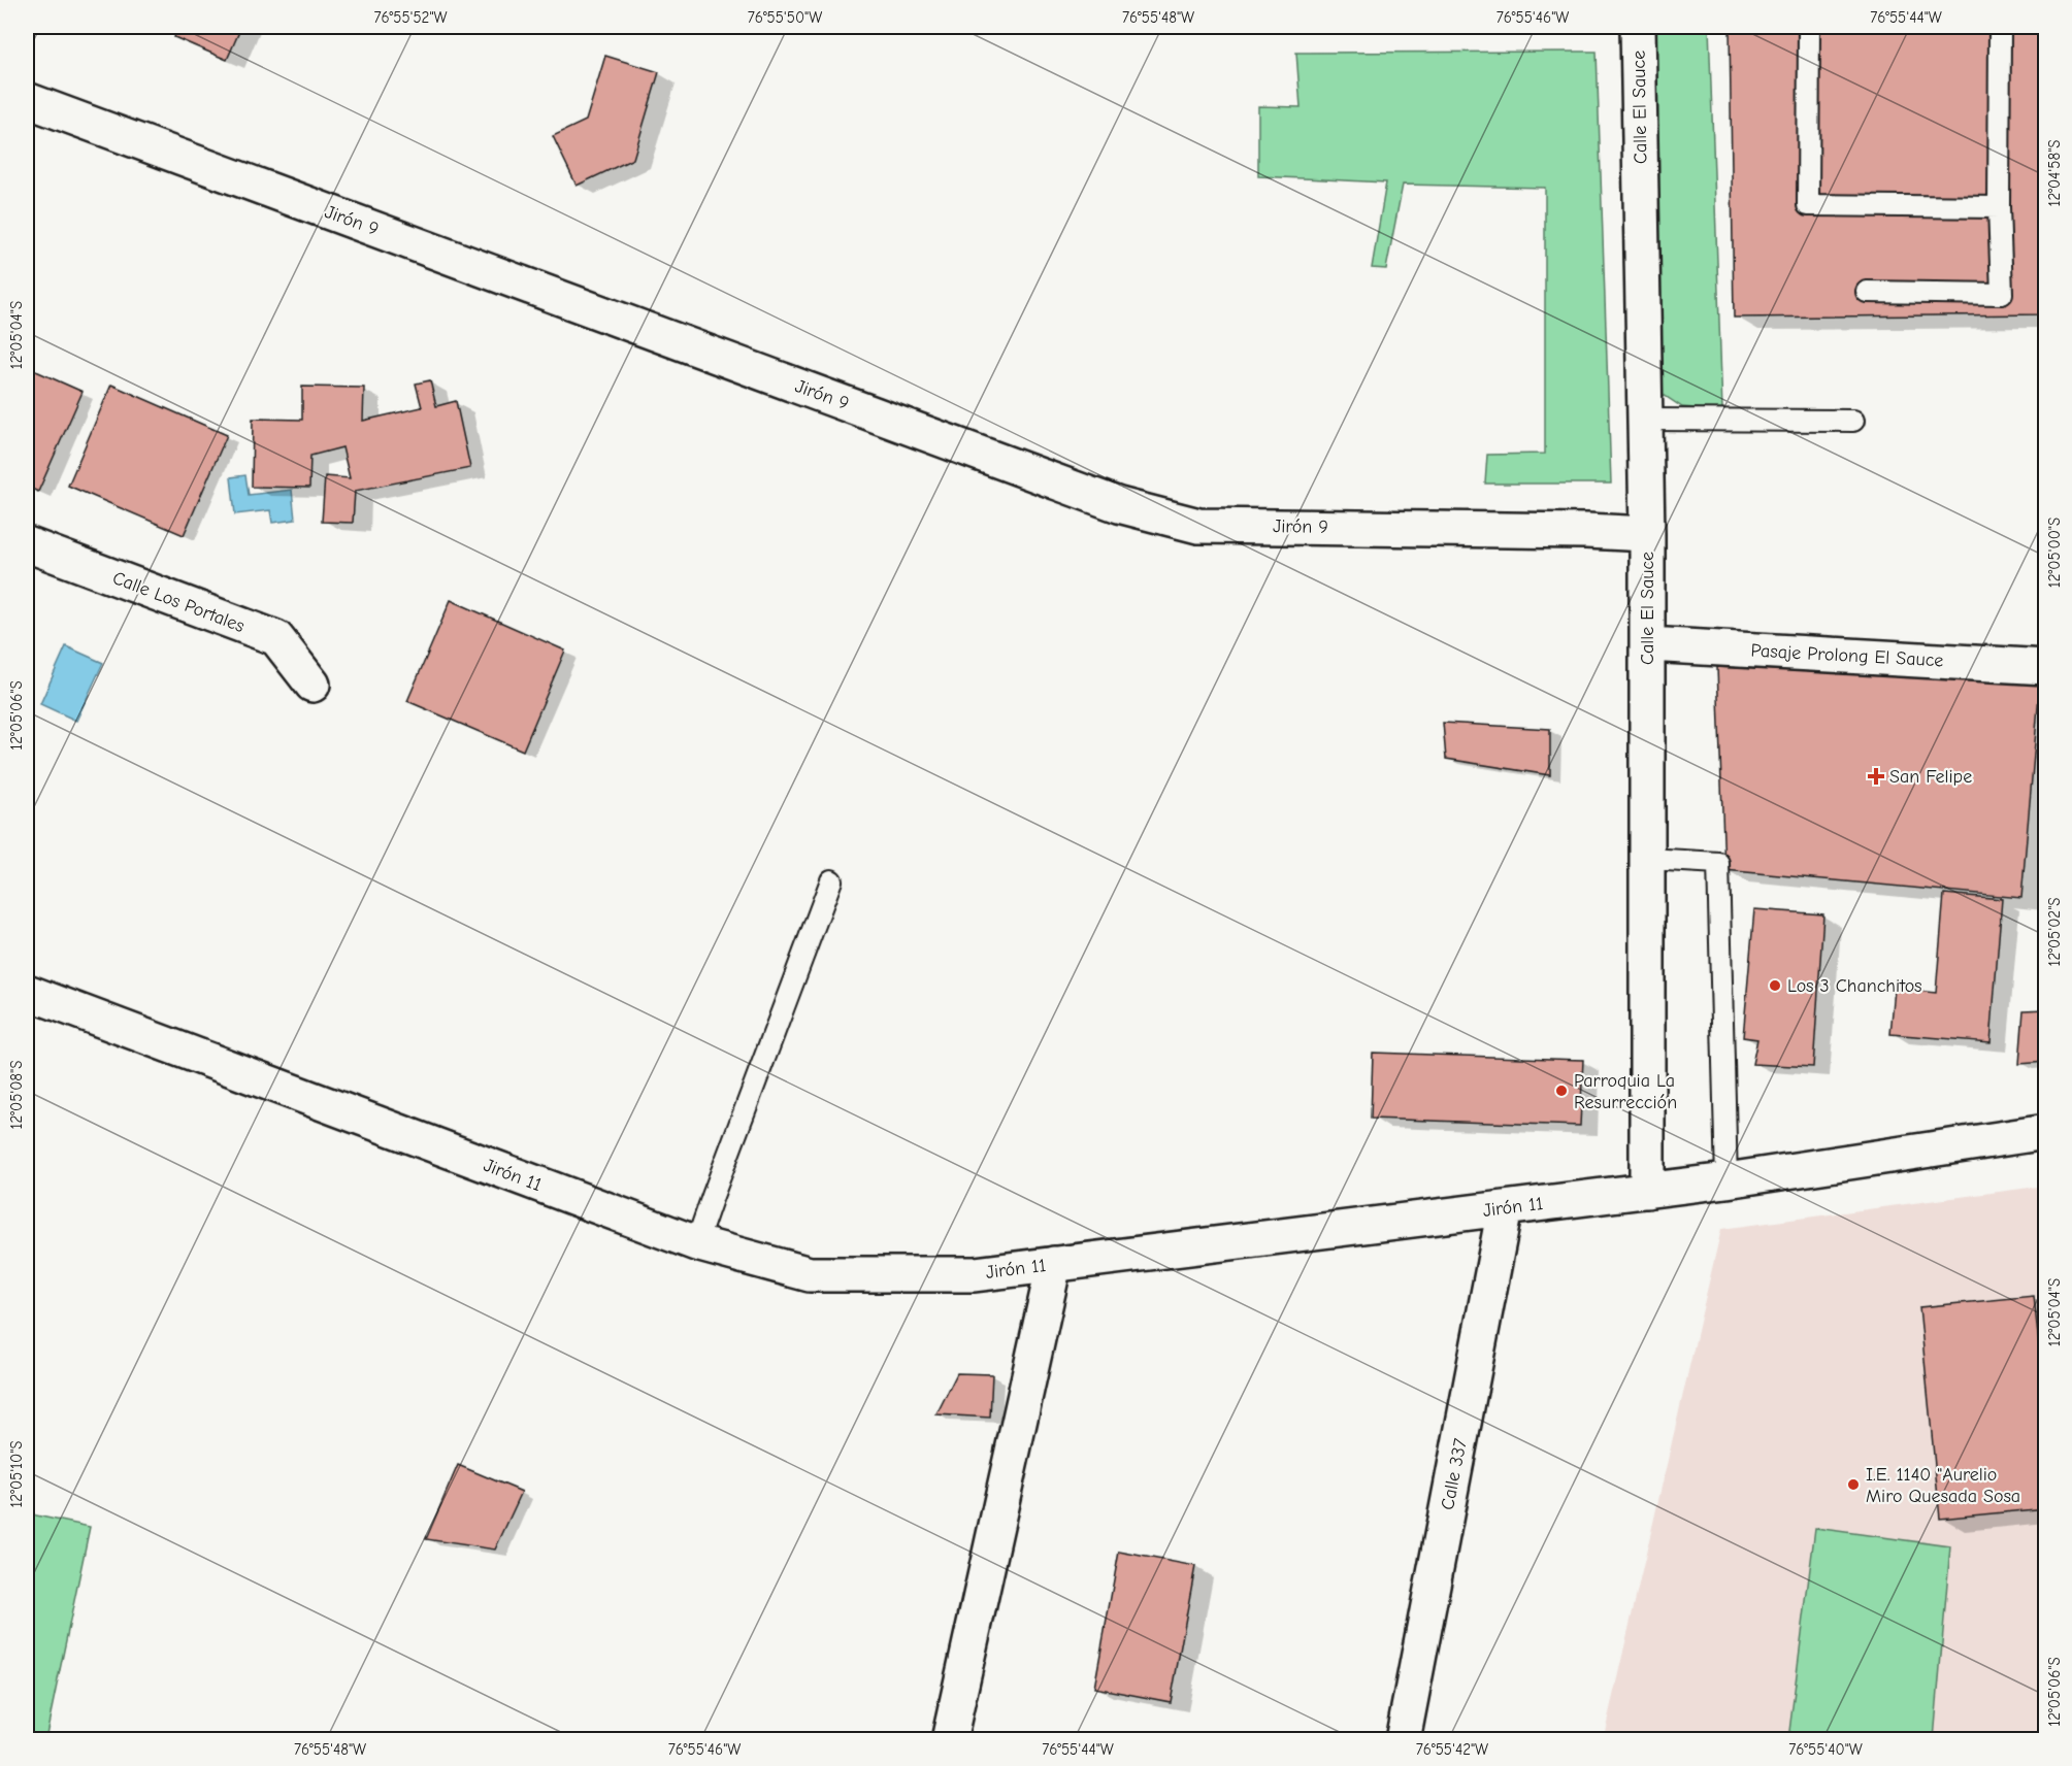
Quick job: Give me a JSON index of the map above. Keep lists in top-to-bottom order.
{
  "streets": {
    "street": [
      "Calle El Sauce",
      "Jirón 9",
      "Calle Los Portales",
      "Pasaje Prolong El Sauce",
      "Jirón 11",
      "Calle 337"
    ]
  },
  "crossings": [
    ["Calle El Sauce", "Jirón 9"],
    ["Calle El Sauce", "Pasaje Prolong El Sauce"],
    ["Calle El Sauce", "Jirón 11"],
    ["Jirón 11", "Calle 337"]
  ],
  "places": {
    "health": ["San Felipe"],
    "other": ["Los 3 Chanchitos", "Parroquia La Resurrección", "I.E. 1140 \"Aurelio Miro Quesada Sosa"]
  },
  "coordinates": [
    "76°55'52\"W",
    "76°55'50\"W",
    "76°55'48\"W",
    "76°55'46\"W",
    "76°55'44\"W",
    "12°04'58\"S",
    "12°05'04\"S",
    "12°05'00\"S",
    "12°05'06\"S",
    "12°05'02\"S",
    "12°05'08\"S",
    "12°05'10\"S",
    "76°55'42\"W",
    "76°55'40\"W"
  ]
}
